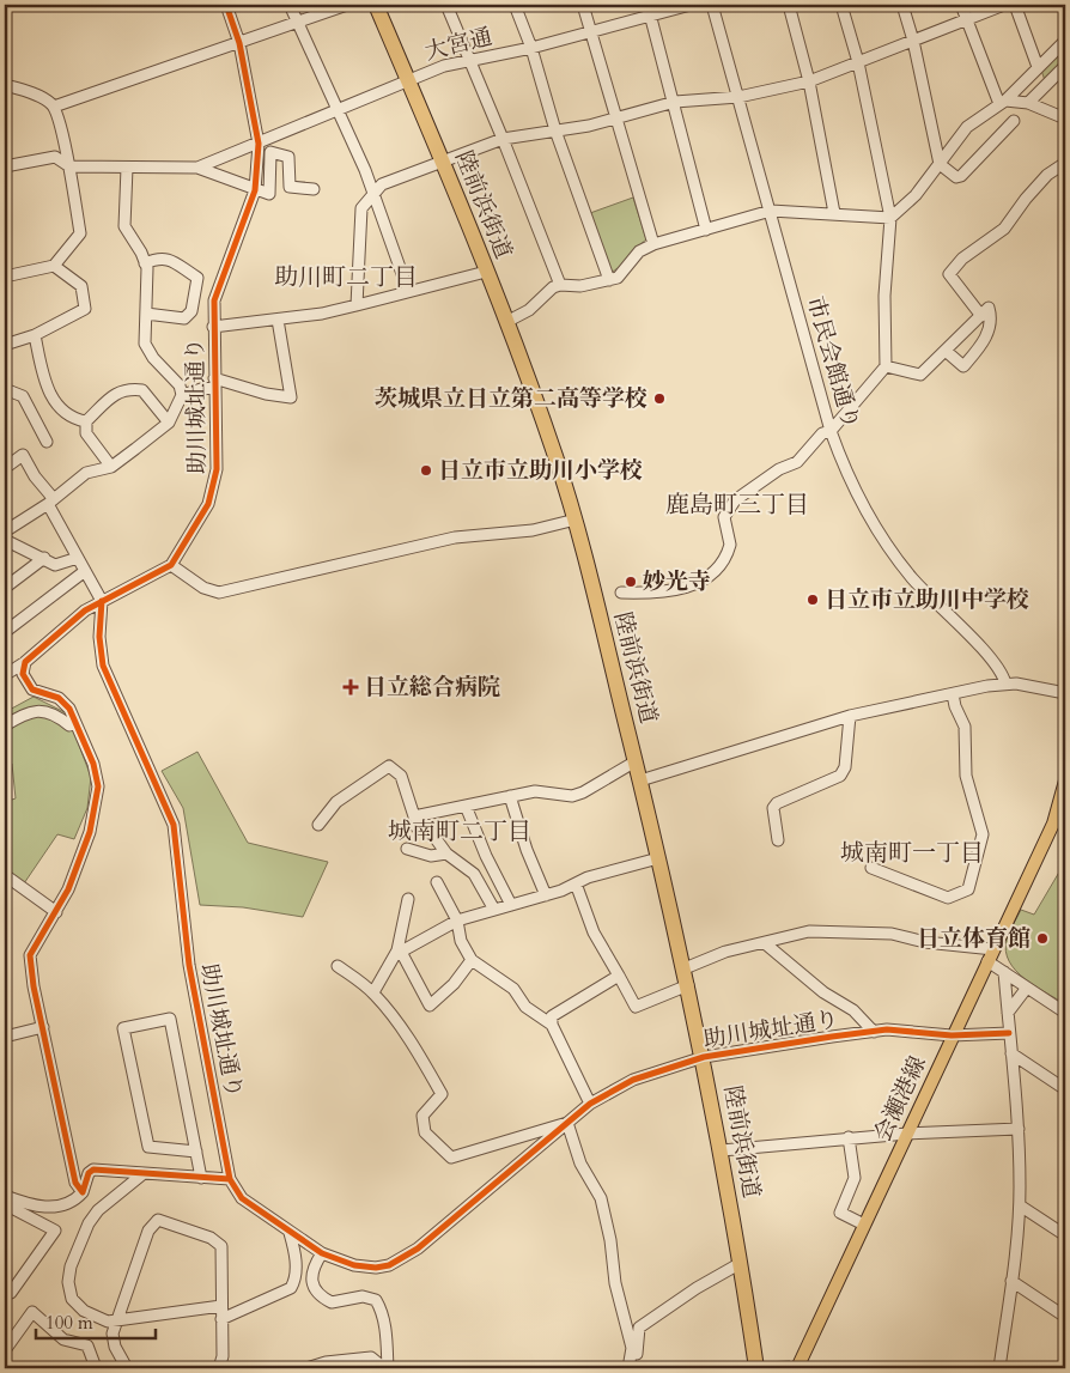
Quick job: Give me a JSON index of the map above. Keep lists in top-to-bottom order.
{
  "streets": {
    "highway": ["陸前浜街道"],
    "main road": ["会瀬港線"],
    "street": ["大宮通", "市民会館通り", "助川城址通り"]
  },
  "crossings": [
    ["大宮通", "陸前浜街道"],
    ["陸前浜街道", "助川城址通り"],
    ["助川城址通り", "会瀬港線"]
  ],
  "districts": [
    "助川町二丁目",
    "鹿島町三丁目",
    "城南町二丁目",
    "城南町一丁目"
  ],
  "places": {
    "other": [
      "茨城県立日立第二高等学校",
      "日立市立助川小学校",
      "妙光寺",
      "日立市立助川中学校",
      "日立体育館"
    ],
    "health": ["日立総合病院"]
  },
  "scale_bar": "100 m"
}
